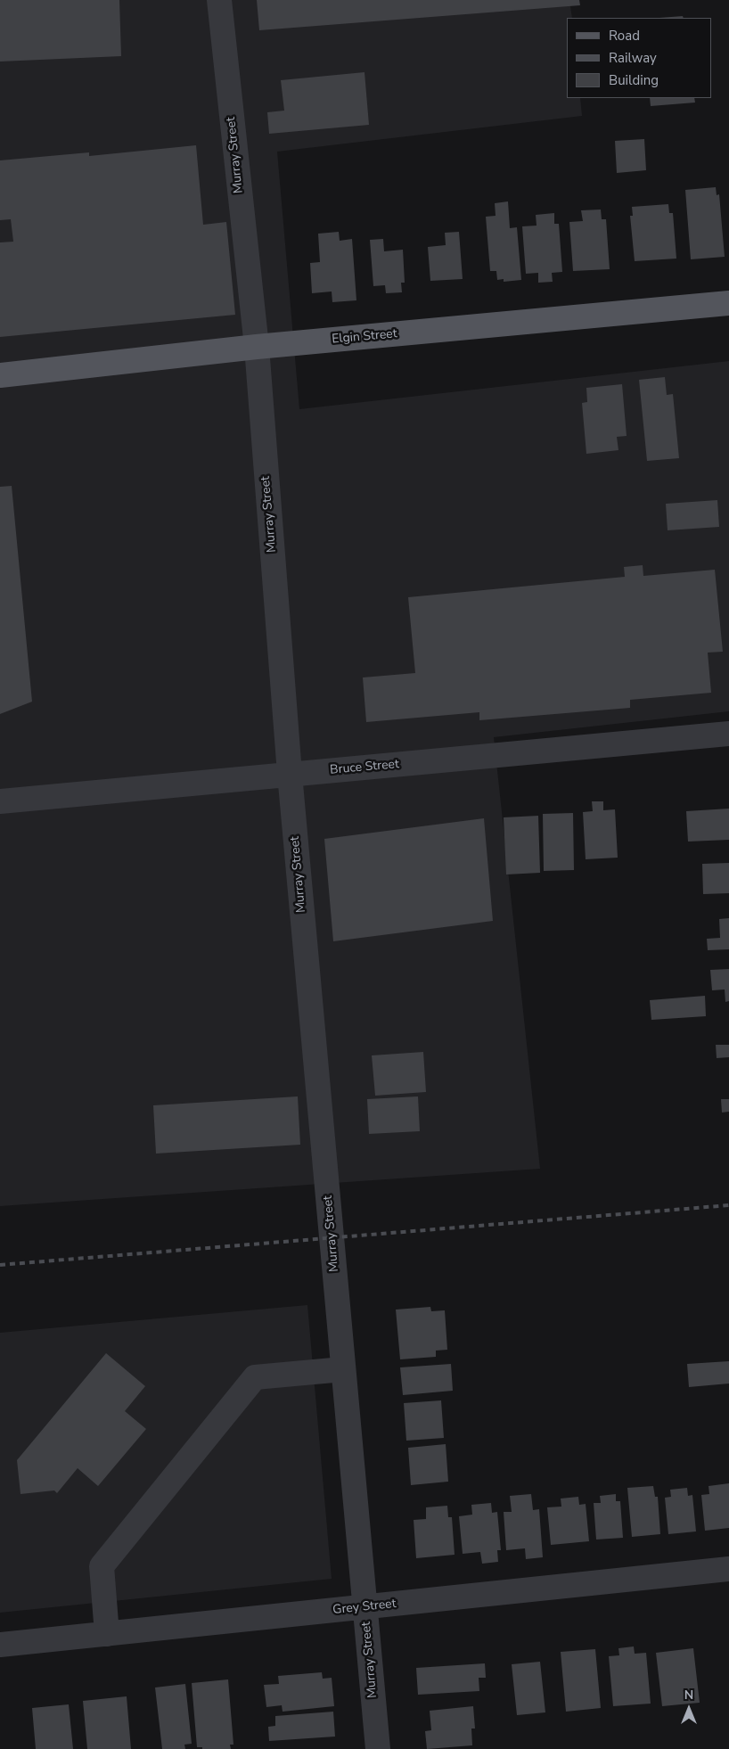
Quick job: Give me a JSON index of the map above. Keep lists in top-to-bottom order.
{
  "streets": {
    "main road": ["Elgin Street"],
    "street": ["Murray Street", "Bruce Street", "Grey Street"]
  },
  "crossings": [
    ["Murray Street", "Elgin Street"],
    ["Murray Street", "Bruce Street"],
    ["Murray Street", "Grey Street"]
  ],
  "legend": ["Road", "Railway", "Building"],
  "north": "top"
}
